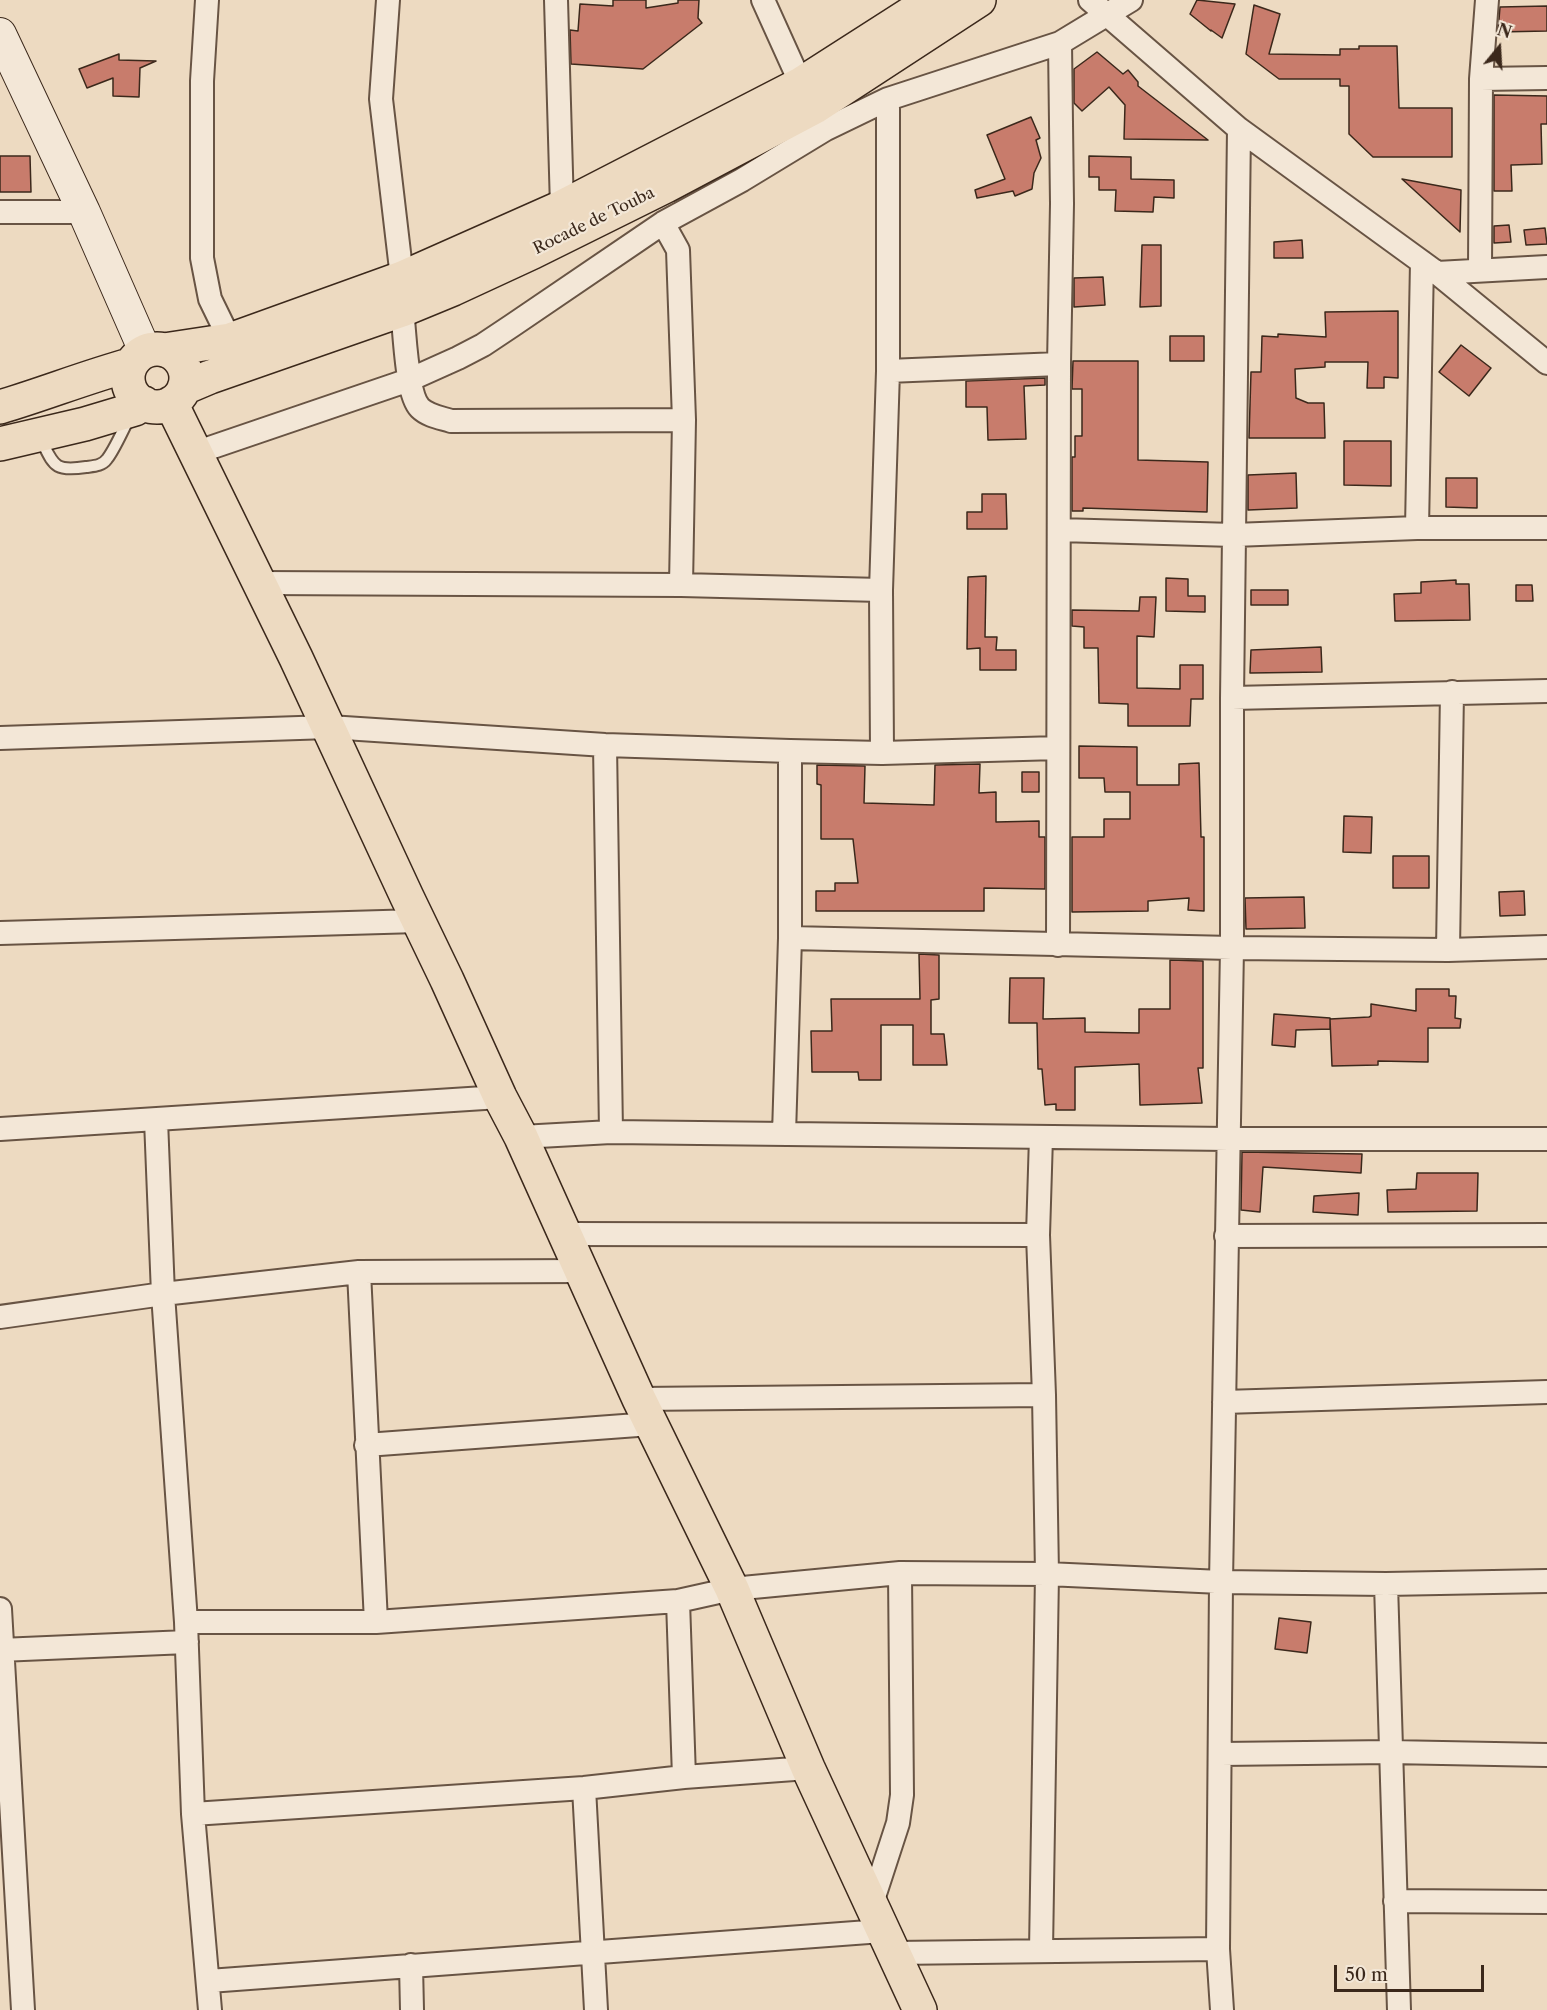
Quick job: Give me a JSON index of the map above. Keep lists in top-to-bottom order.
{
  "streets": {
    "main road": ["Rocade de Touba"]
  },
  "scale_bar": "50 m",
  "north": "top"
}
